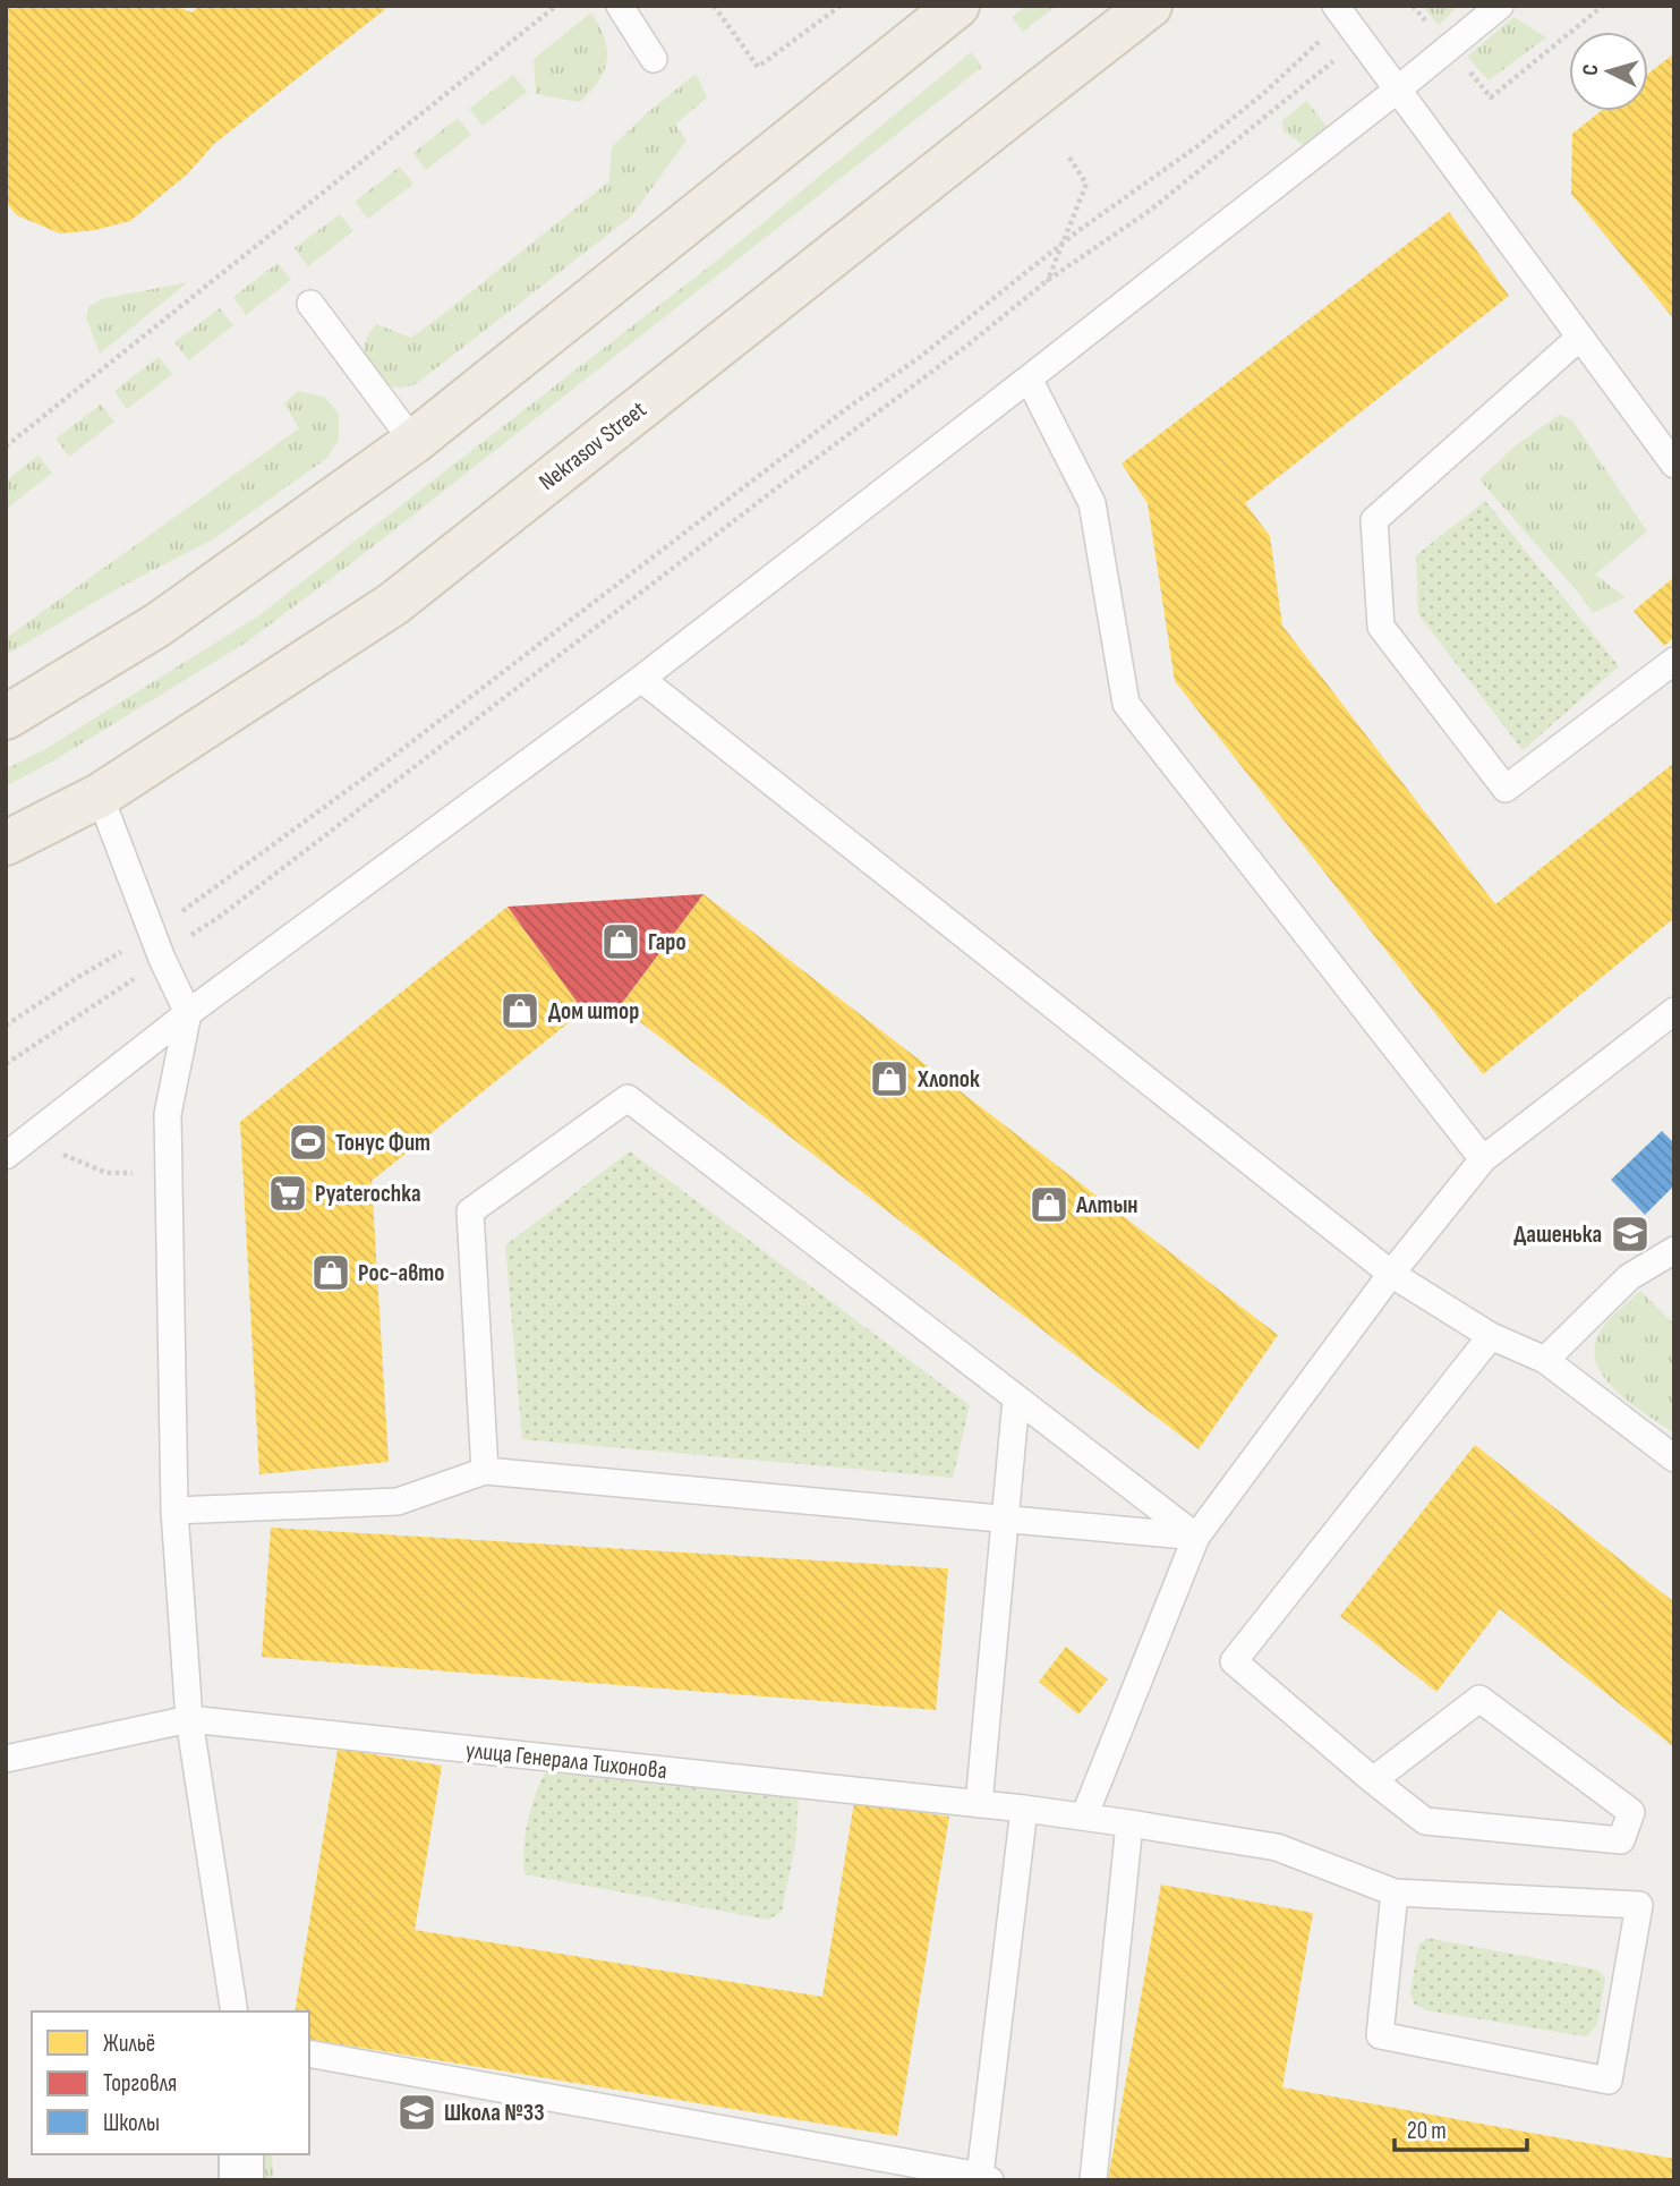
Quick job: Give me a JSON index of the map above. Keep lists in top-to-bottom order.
{
  "streets": {
    "main road": ["Nekrasov Street"],
    "lane": ["улица Генерала Тихонова"]
  },
  "places": {
    "shop": [
      "Гаро",
      "Дом штор",
      "Хлопок",
      "Алтын",
      "Рос-авто"
    ],
    "sports": ["Тонус Фит"],
    "supermarket": ["Pyaterochka"],
    "school or university": ["Дашенька", "Школа №33"]
  },
  "legend": ["Жильё", "Торговля", "Школы"],
  "scale_bar": "20 m",
  "north": "left"
}
